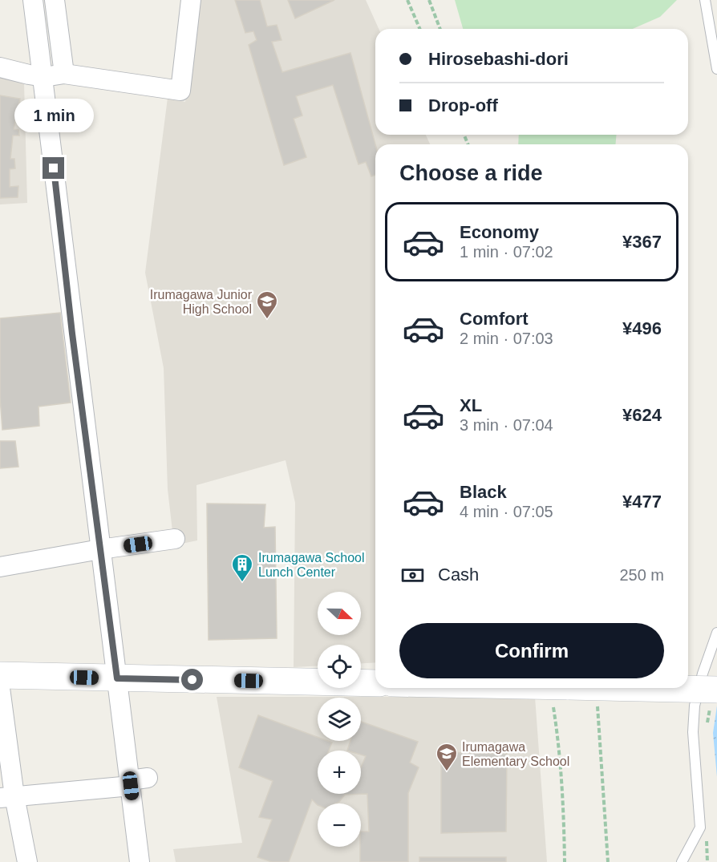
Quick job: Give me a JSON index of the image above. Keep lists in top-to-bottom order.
{
  "places": {
    "school or university": ["Irumagawa Junior High School", "Irumagawa Elementary School"],
    "building": ["Irumagawa School Lunch Center"]
  },
  "north": "right",
  "page": {
    "banner": ["Hirosebashi-dori", "Drop-off"],
    "bubble": "1 min",
    "heading": "Choose a ride",
    "list": [
      {
        "name": "Economy",
        "note": "1 min · 07:02",
        "value": "¥367"
      },
      {
        "name": "Comfort",
        "note": "2 min · 07:03",
        "value": "¥496"
      },
      {
        "name": "XL",
        "note": "3 min · 07:04",
        "value": "¥624"
      },
      {
        "name": "Black",
        "note": "4 min · 07:05",
        "value": "¥477"
      }
    ],
    "pay": ["Cash", "250 m"],
    "map_buttons": ["+", "−"],
    "buttons": "Confirm"
  }
}
